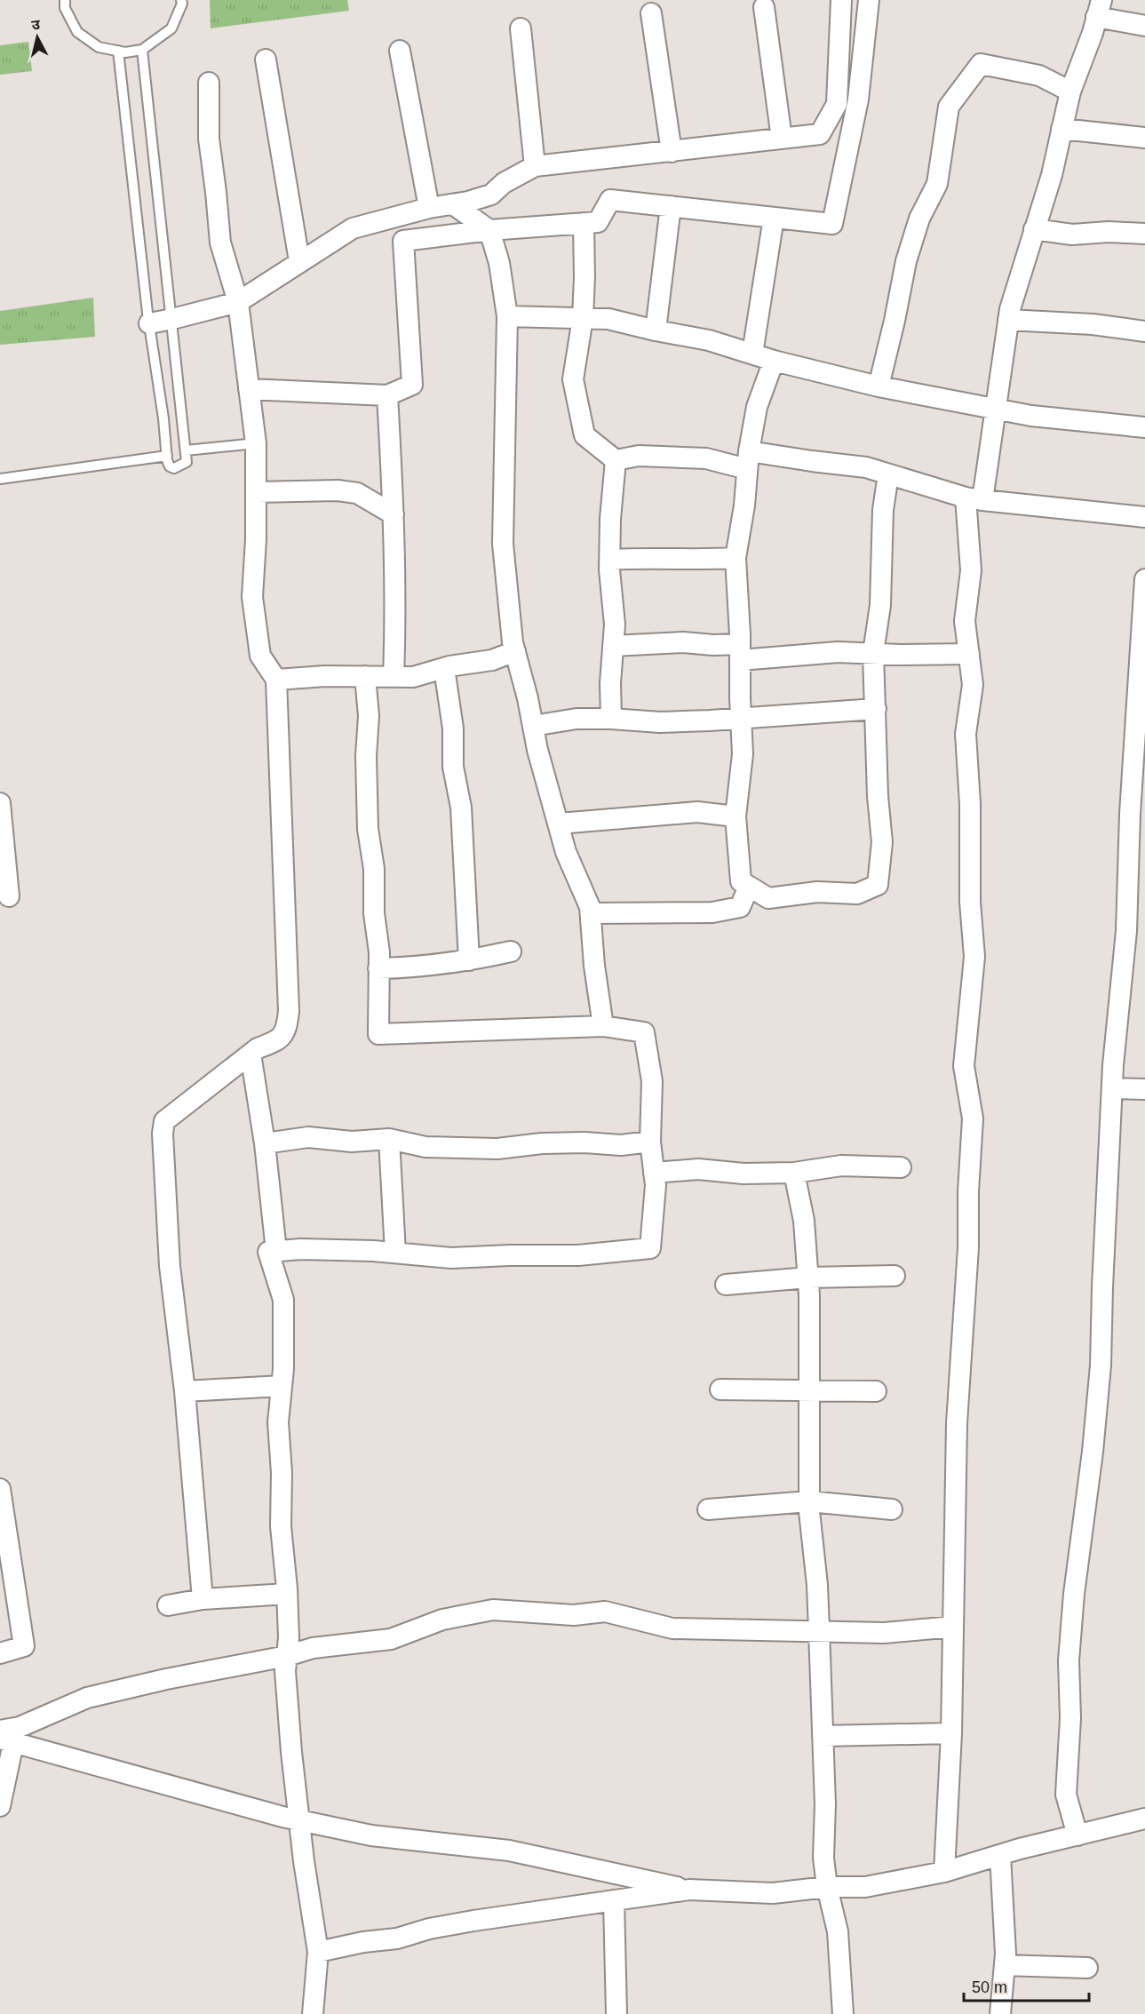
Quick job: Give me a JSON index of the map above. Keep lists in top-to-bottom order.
{
  "scale_bar": "50 m",
  "north": "top"
}
